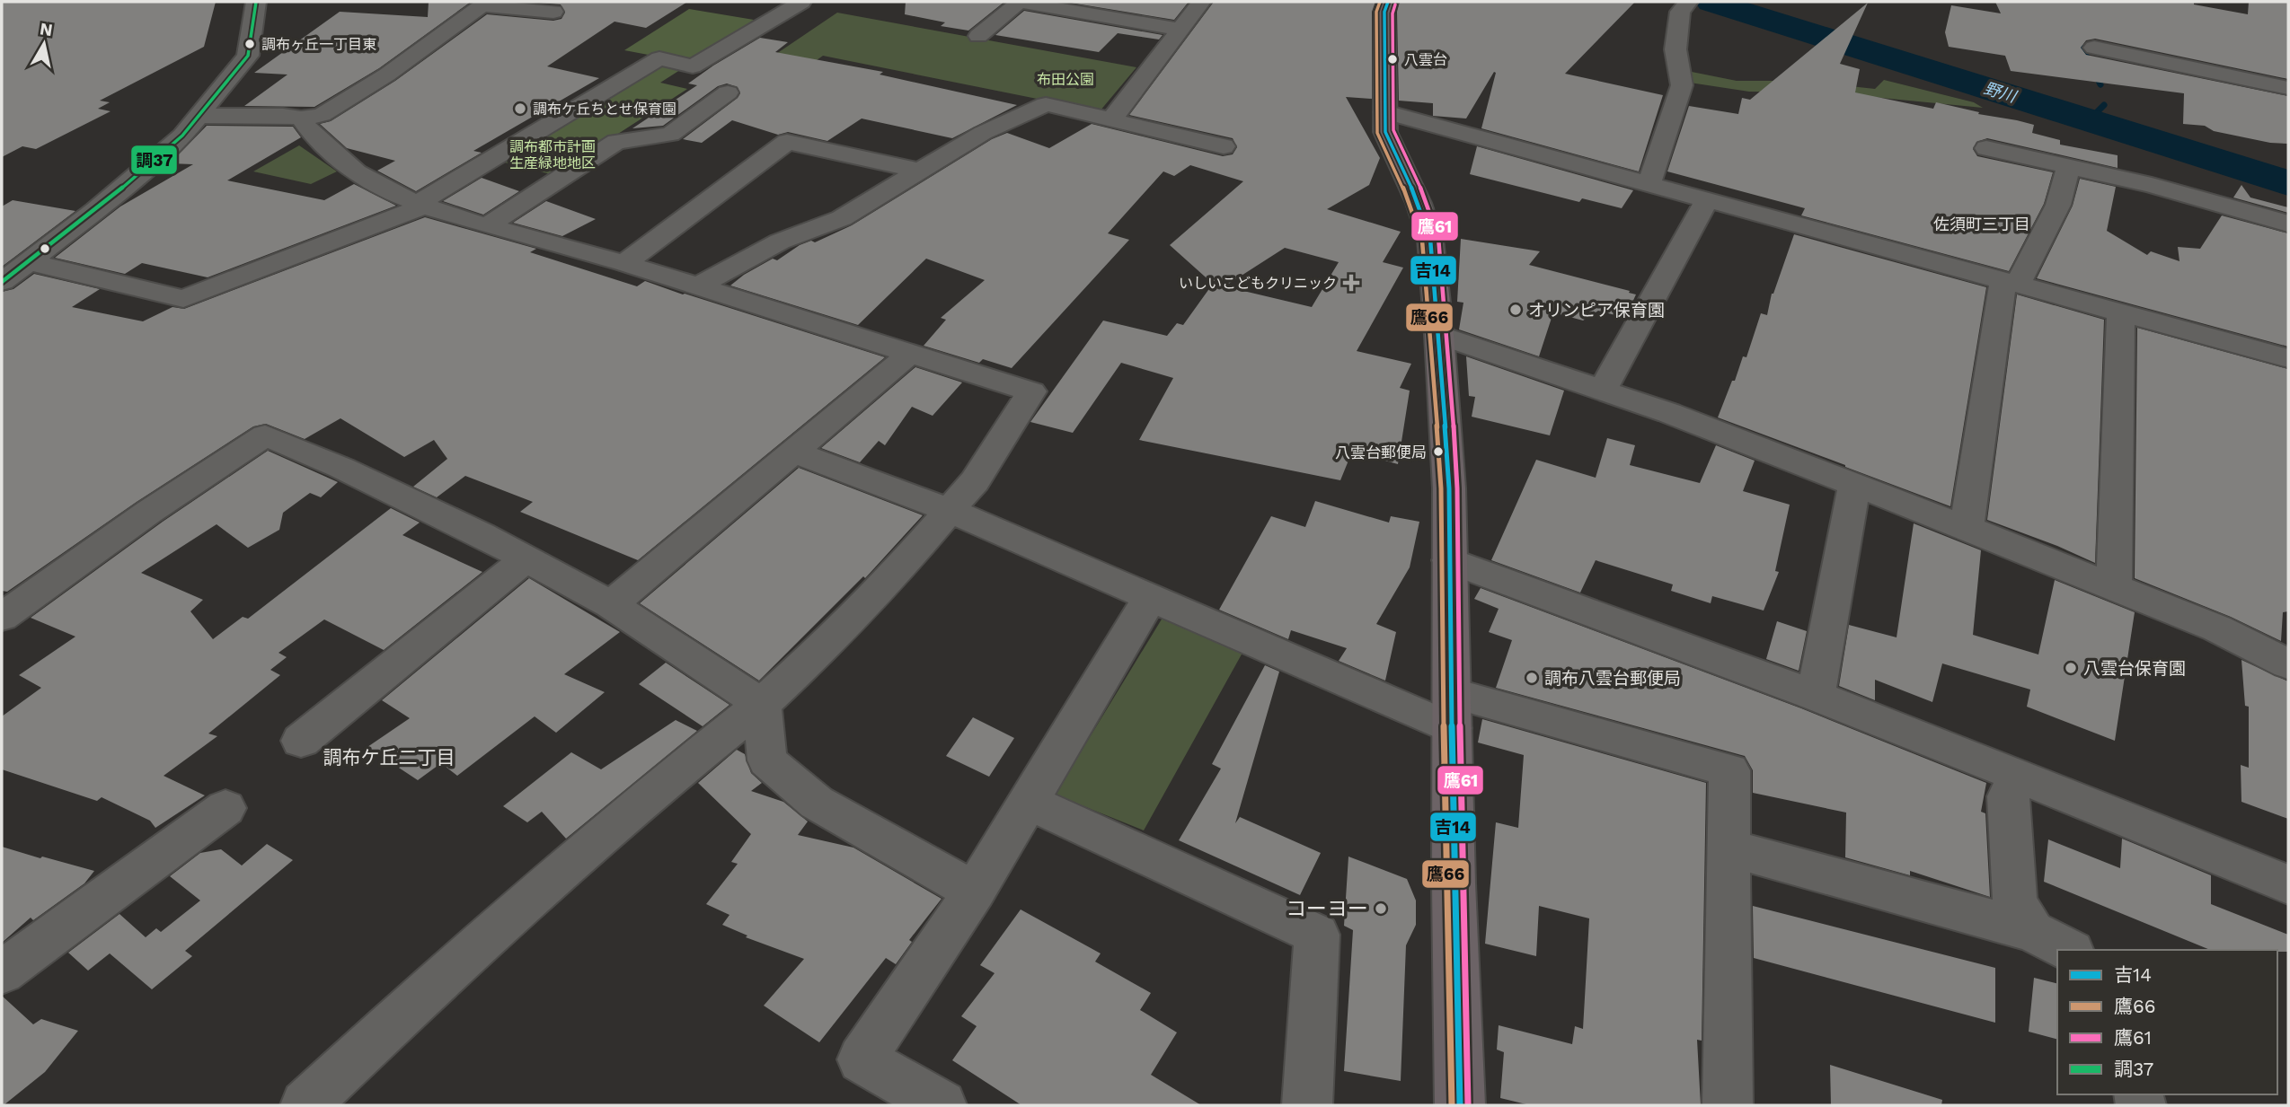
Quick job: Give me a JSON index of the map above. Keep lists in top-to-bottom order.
{
  "districts": ["佐須町三丁目", "調布ケ丘二丁目"],
  "water": ["野川"],
  "parks": ["布田公園", "調布都市計画 生産緑地地区"],
  "places": {
    "other": [
      "調布ヶ丘一丁目東",
      "八雲台",
      "調布ケ丘ちとせ保育園",
      "オリンピア保育園",
      "八雲台郵便局",
      "八雲台保育園",
      "調布八雲台郵便局",
      "コーヨー"
    ],
    "health": ["いしいこどもクリニック"]
  },
  "lines": [
    "transit line 吉14",
    "transit line 鷹66",
    "transit line 調37",
    "transit line 鷹61"
  ],
  "legend": [
    "吉14",
    "鷹66",
    "鷹61",
    "調37"
  ],
  "north": "top"
}
